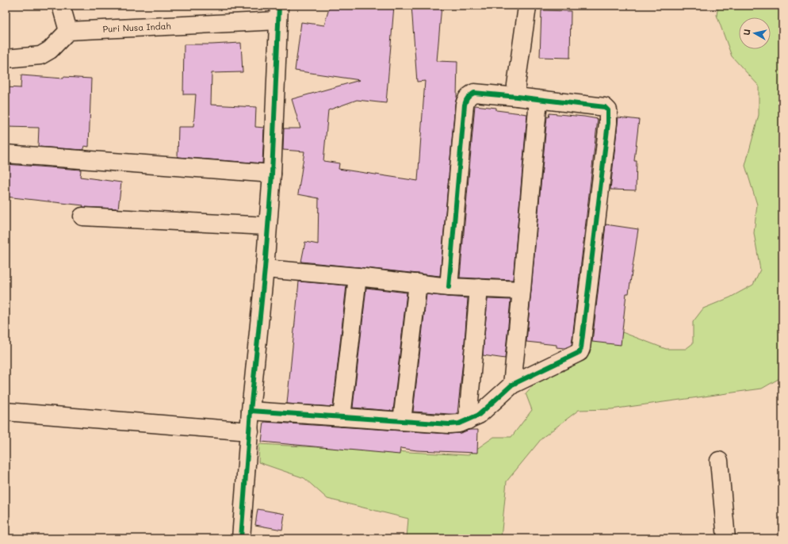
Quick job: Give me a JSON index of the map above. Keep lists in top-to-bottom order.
{
  "streets": {
    "street": ["Puri Nusa Indah"]
  },
  "north": "left"
}
